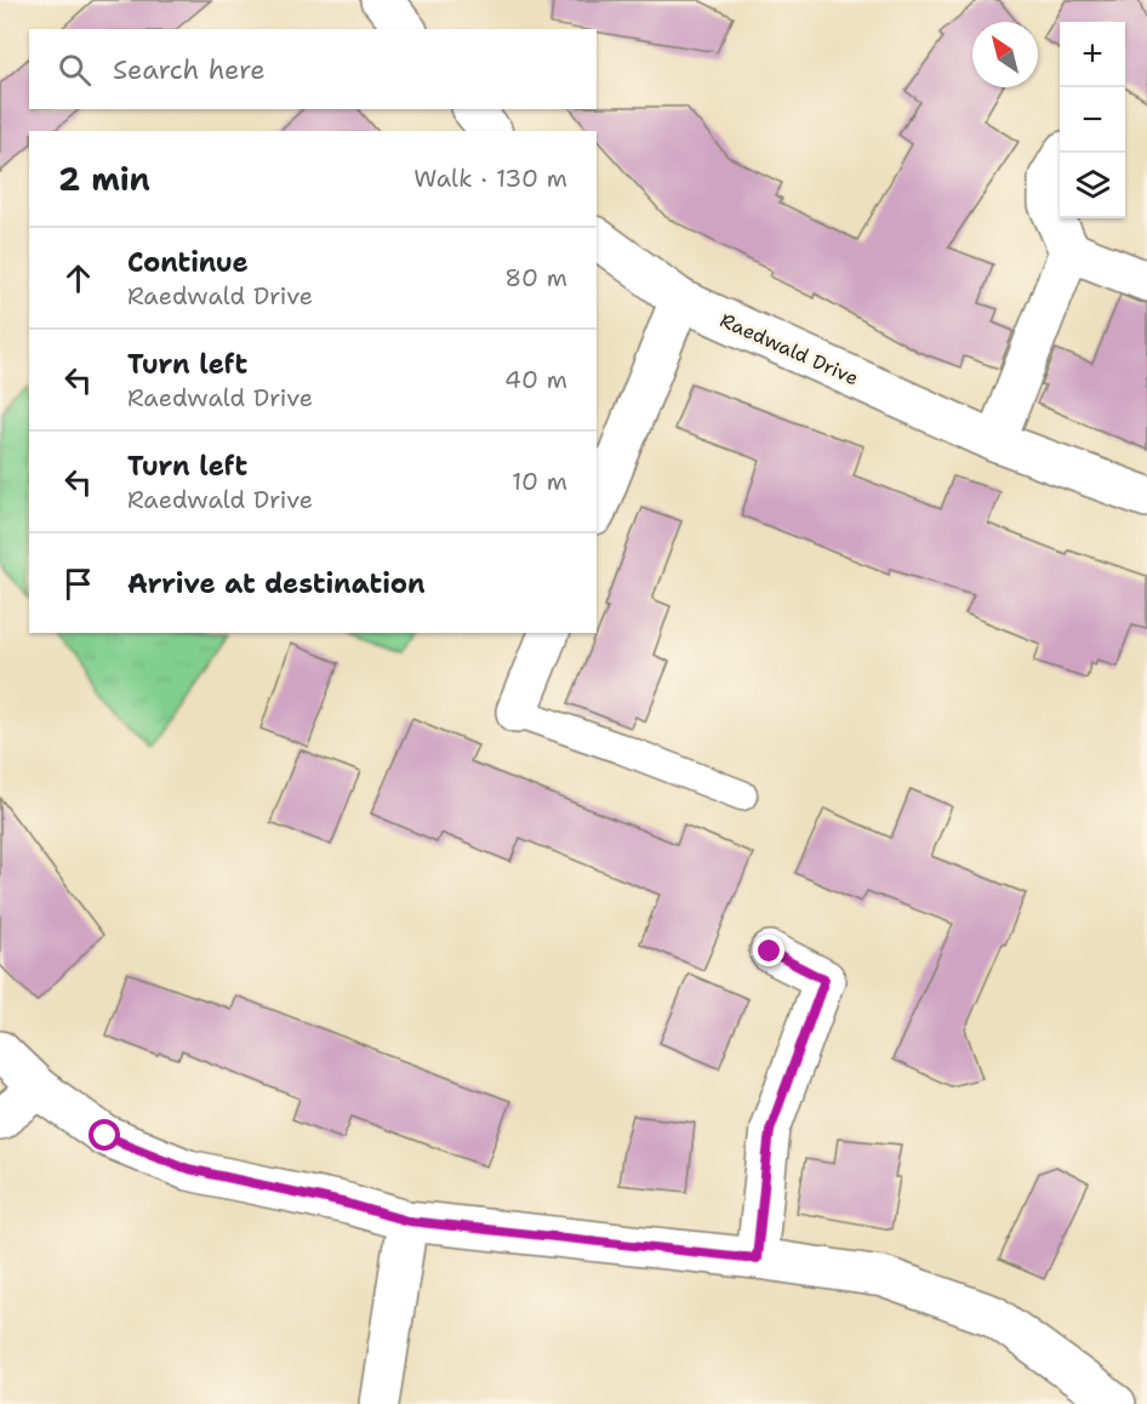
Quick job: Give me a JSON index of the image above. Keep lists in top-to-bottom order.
{
  "streets": {
    "street": ["Raedwald Drive"]
  },
  "north": "top left",
  "page": {
    "map_buttons": ["+", "−"],
    "search": "Search here",
    "heading": ["2 min", "Walk · 130 m"],
    "list": [
      ["Continue", "Raedwald Drive", "80 m"],
      ["Turn left", "Raedwald Drive", "40 m"],
      ["Turn left", "Raedwald Drive", "10 m"],
      "Arrive at destination"
    ]
  }
}
